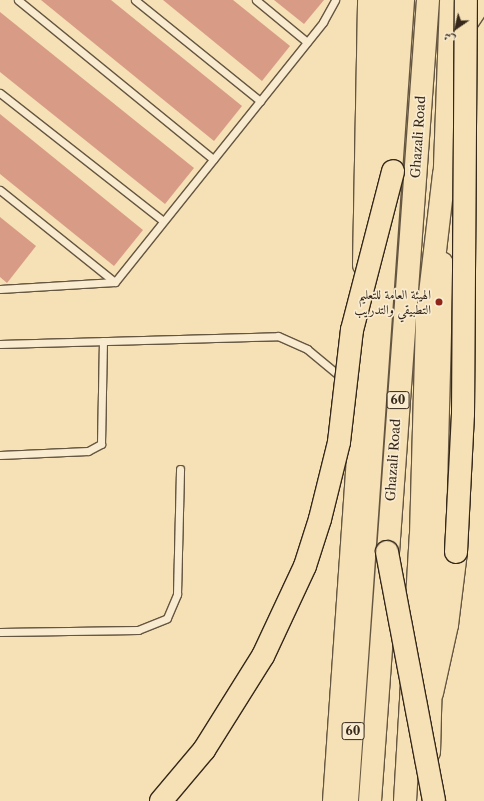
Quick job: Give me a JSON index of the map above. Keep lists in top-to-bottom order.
{
  "streets": {
    "main road": ["Ghazali Road", "60"]
  },
  "places": ["الهيئة العامة للتعليم التطبيقي والتدريب"],
  "north": "bottom left"
}
